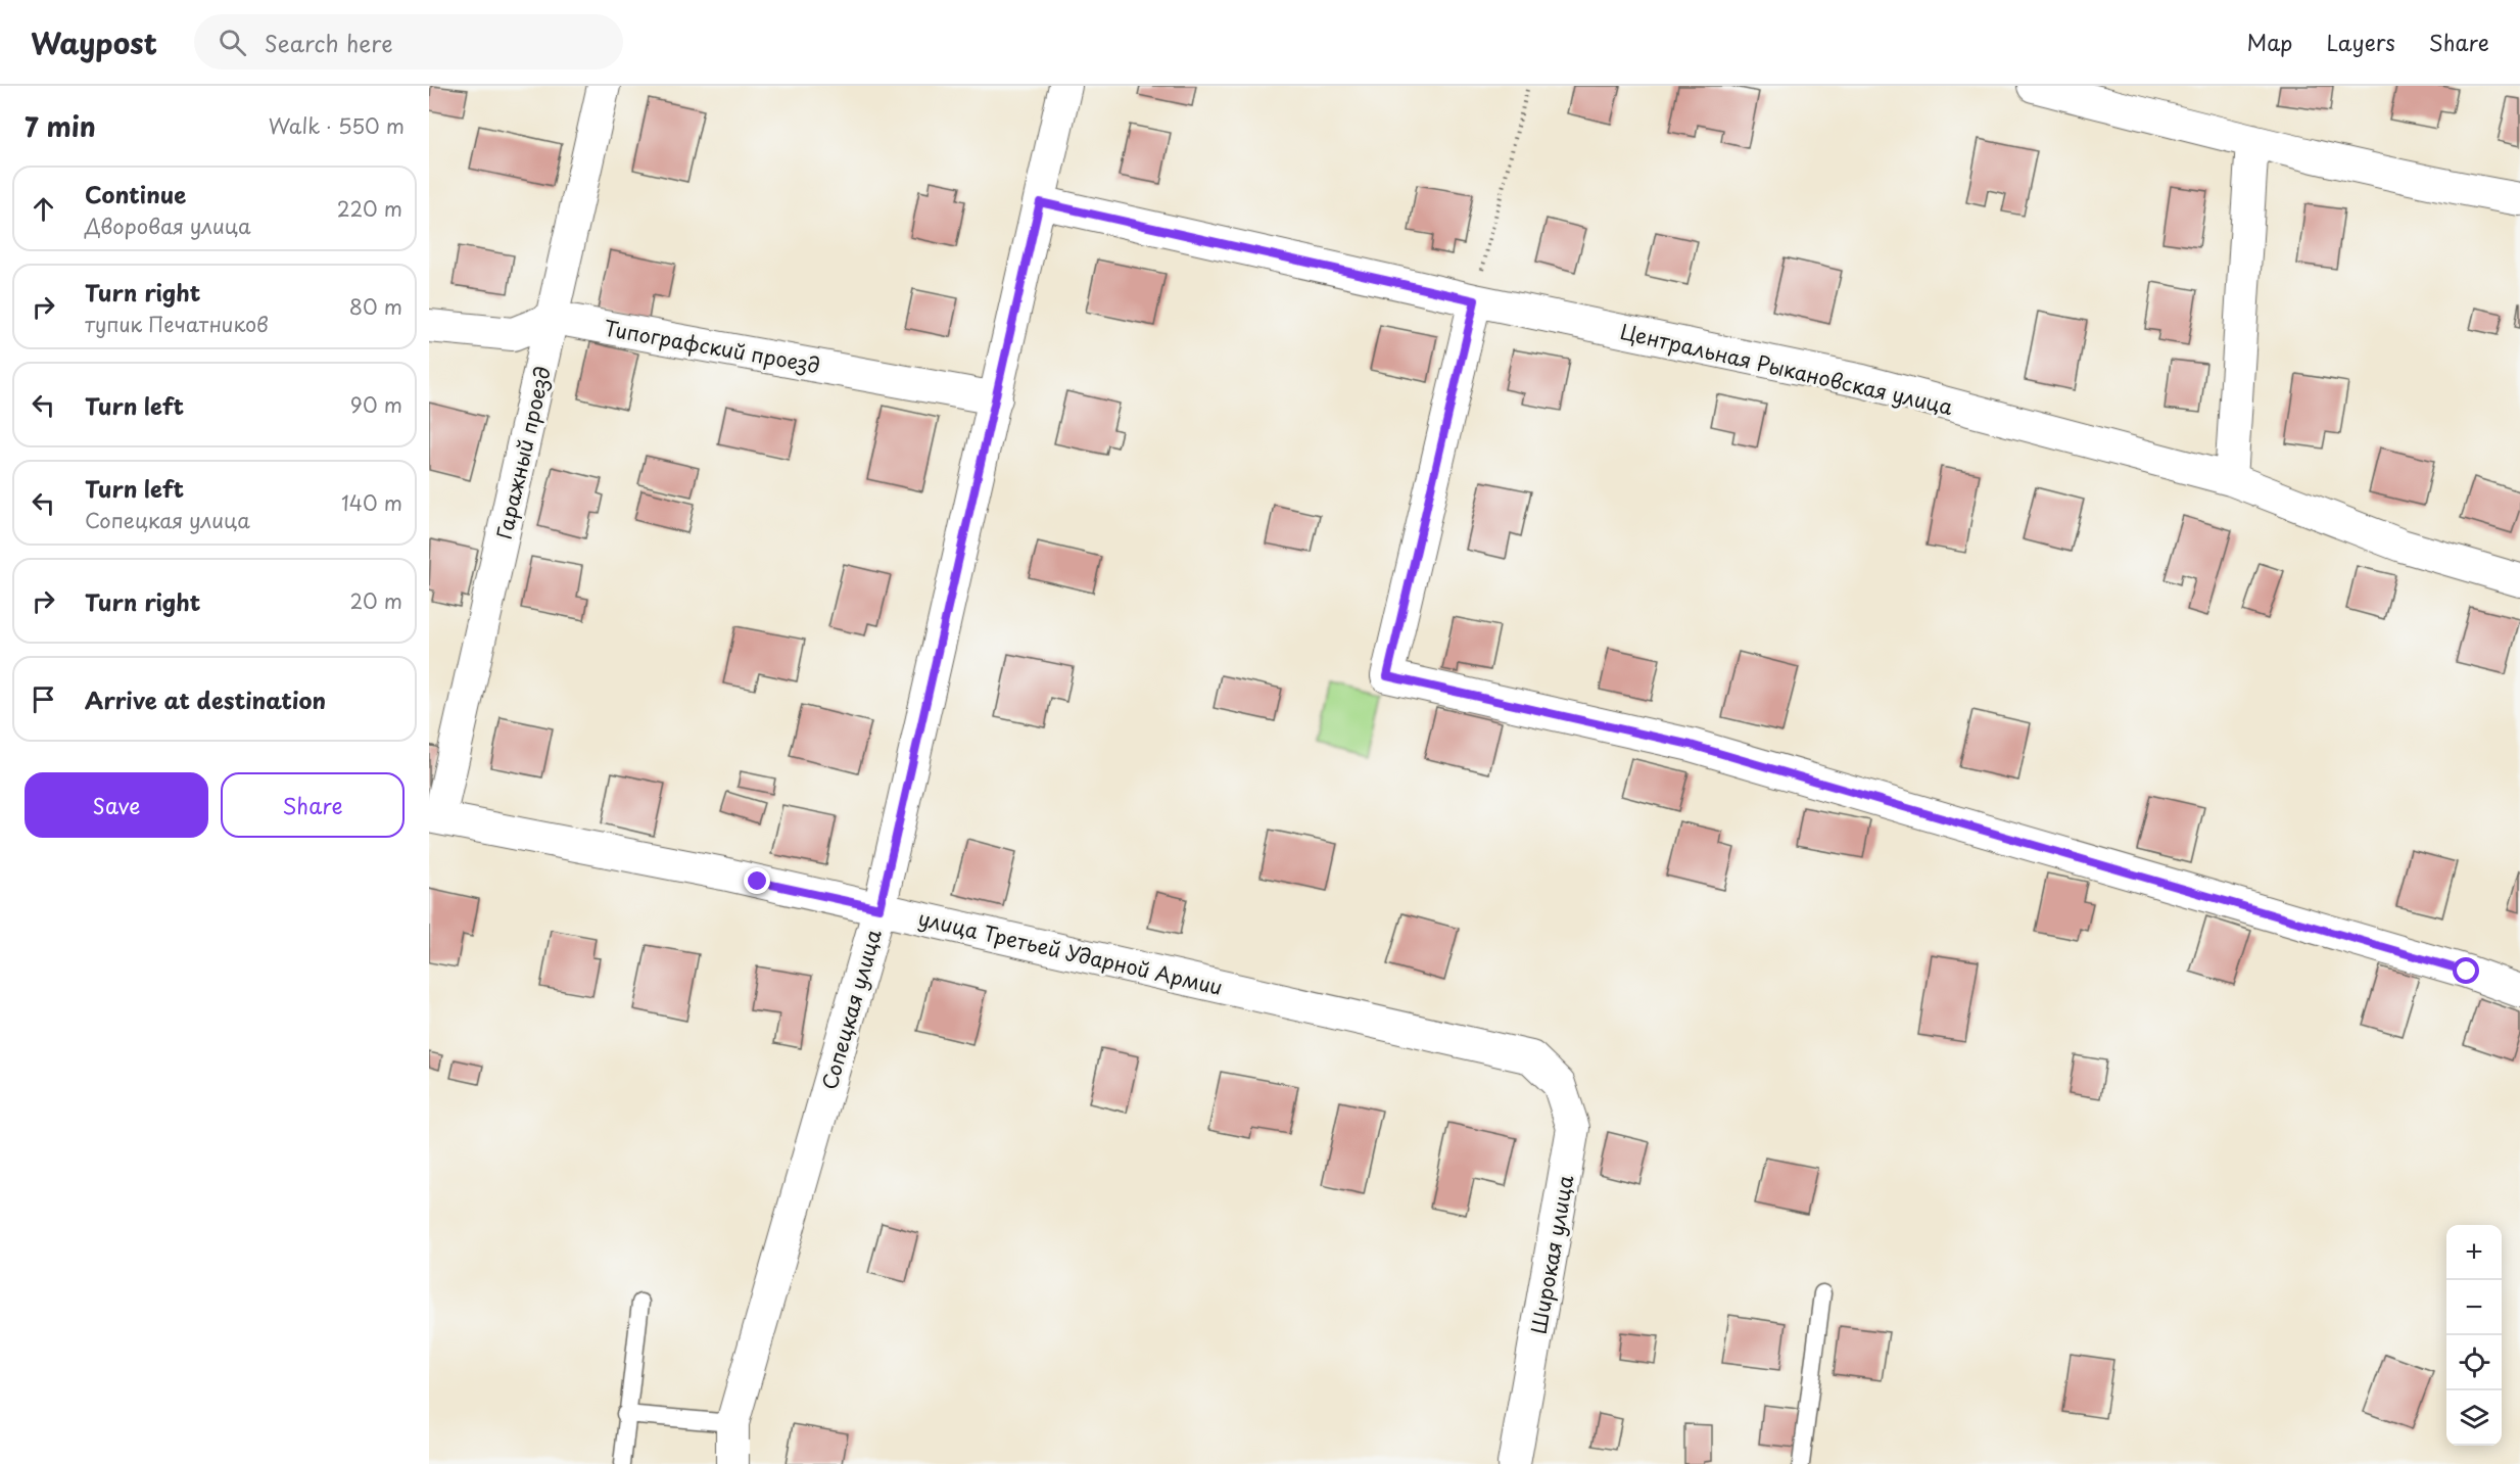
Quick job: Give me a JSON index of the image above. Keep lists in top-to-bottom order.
{
  "streets": {
    "street": [
      "Типографский проезд",
      "Центральная Рыкановская улица",
      "Гаражный проезд",
      "улица Третьей Ударной Армии",
      "Сопецкая улица",
      "Широкая улица"
    ]
  },
  "crossings": [
    ["Типографский проезд", "Гаражный проезд"],
    ["Типографский проезд", "Сопецкая улица"],
    ["Центральная Рыкановская улица", "Сопецкая улица"],
    ["Гаражный проезд", "улица Третьей Ударной Армии"],
    ["улица Третьей Ударной Армии", "Сопецкая улица"],
    ["улица Третьей Ударной Армии", "Широкая улица"]
  ],
  "page": {
    "header": "Waypost",
    "search": "Search here",
    "nav": ["Map", "Layers", "Share"],
    "heading": ["7 min", "Walk · 550 m"],
    "list": [
      ["Continue", "Дворовая улица", "220 m"],
      ["Turn right", "тупик Печатников", "80 m"],
      ["Turn left", "90 m"],
      ["Turn left", "Сопецкая улица", "140 m"],
      ["Turn right", "20 m"],
      "Arrive at destination"
    ],
    "buttons": ["Save", "Share"],
    "map_buttons": ["+", "−"]
  }
}
